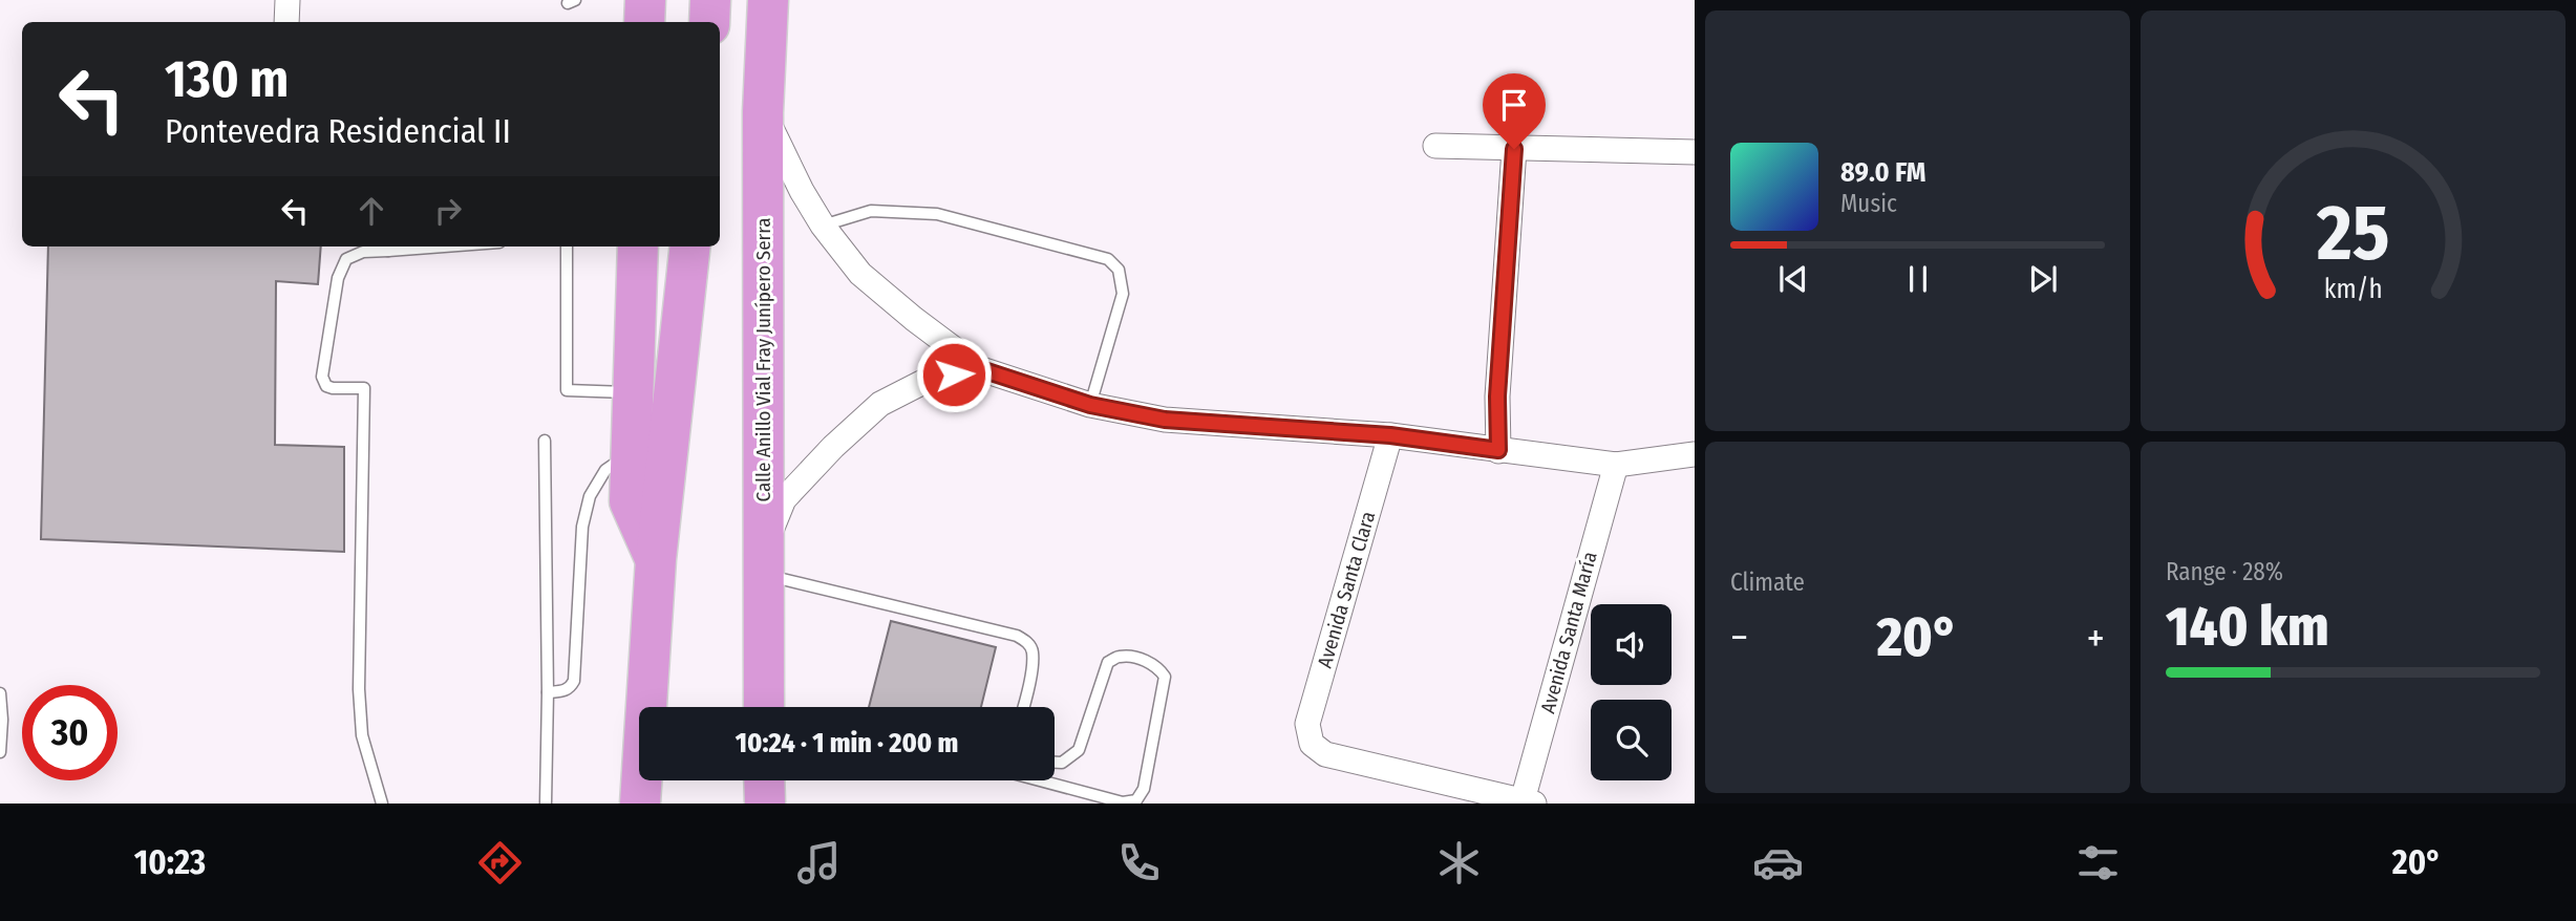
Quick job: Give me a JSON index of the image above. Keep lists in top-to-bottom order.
{
  "streets": {
    "highway": ["Calle Anillo Vial Fray Junípero Serra"],
    "street": ["Avenida Santa Clara", "Avenida Santa María"]
  },
  "crossings": [
    ["Avenida Santa Clara", "Avenida Santa María"]
  ],
  "page": {
    "turn": ["130 m", "Pontevedra Residencial II"],
    "song": ["89.0 FM", "Music"],
    "tile": [
      "Climate",
      ["Range · 28%", "140 km"]
    ],
    "heat": ["−", "20°", "+"],
    "limit": "30",
    "trip": "10:24 · 1 min · 200 m",
    "tabs": ["10:23", "20°"],
    "gauge": ["25", "km/h"]
  }
}
